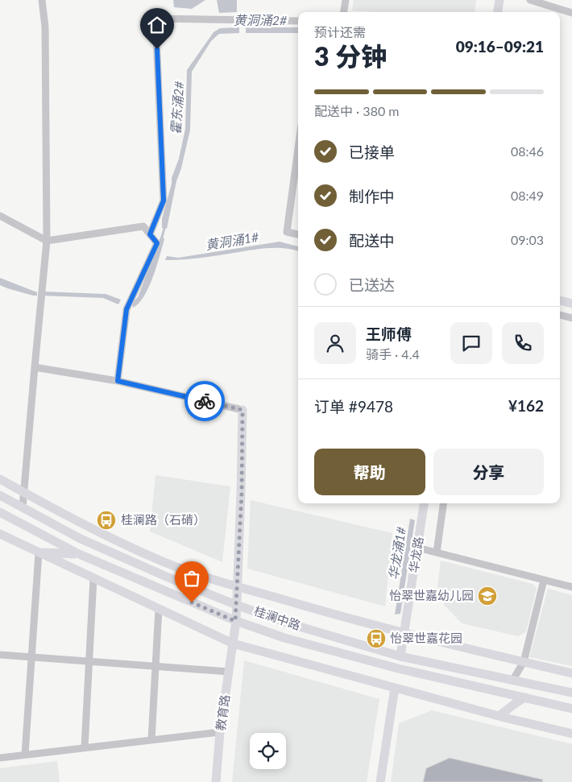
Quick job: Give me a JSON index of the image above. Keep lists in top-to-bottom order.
{
  "streets": {
    "main road": ["华龙路", "桂澜中路", "教育路"]
  },
  "crossings": [
    ["华龙路", "桂澜中路"],
    ["桂澜中路", "教育路"]
  ],
  "water": [
    "黄洞涌2#",
    "霍东涌2#",
    "黄洞涌1#",
    "华龙涌1#"
  ],
  "places": {
    "bus stop": ["桂澜路（石𬒔）", "怡翠世嘉花园"],
    "school or university": ["怡翠世嘉幼儿园"]
  },
  "page": {
    "heading": ["3 分钟", "预计还需", "09:16–09:21"],
    "panel": [
      "王师傅",
      "骑手 · 4.4",
      "订单 #9478",
      "¥162"
    ],
    "bar": "配送中 · 380 m",
    "list": [
      ["已接单", "08:46"],
      ["制作中", "08:49"],
      ["配送中", "09:03"],
      "已送达"
    ],
    "buttons": ["帮助", "分享"]
  }
}
